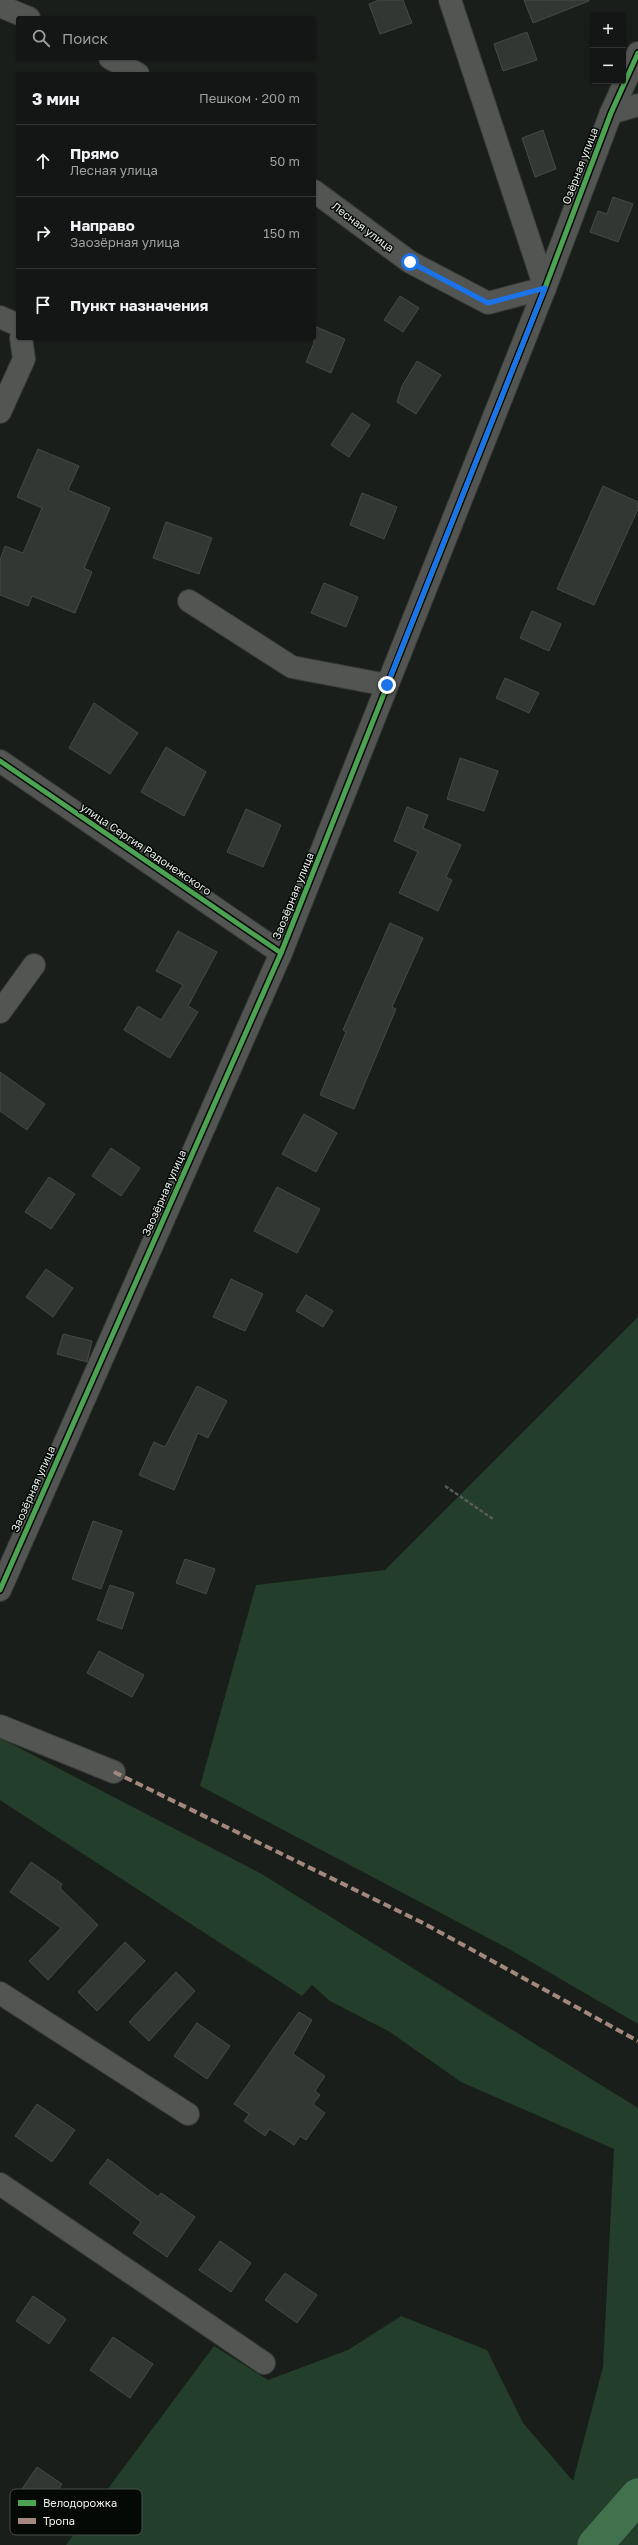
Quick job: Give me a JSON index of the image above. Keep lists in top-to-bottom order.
{
  "streets": {
    "street": [
      "Озёрная улица",
      "Лесная улица",
      "улица Сергия Радонежского",
      "Заозёрная улица"
    ]
  },
  "crossings": [
    ["Озёрная улица", "Лесная улица"],
    ["Озёрная улица", "Заозёрная улица"],
    ["Лесная улица", "Заозёрная улица"],
    ["улица Сергия Радонежского", "Заозёрная улица"]
  ],
  "legend": ["Велодорожка", "Тропа"],
  "page": {
    "map_buttons": ["+", "−"],
    "search": "Поиск",
    "heading": ["3 мин", "Пешком · 200 m"],
    "list": [
      ["Прямо", "Лесная улица", "50 m"],
      ["Направо", "Заозёрная улица", "150 m"],
      "Пункт назначения"
    ]
  }
}
